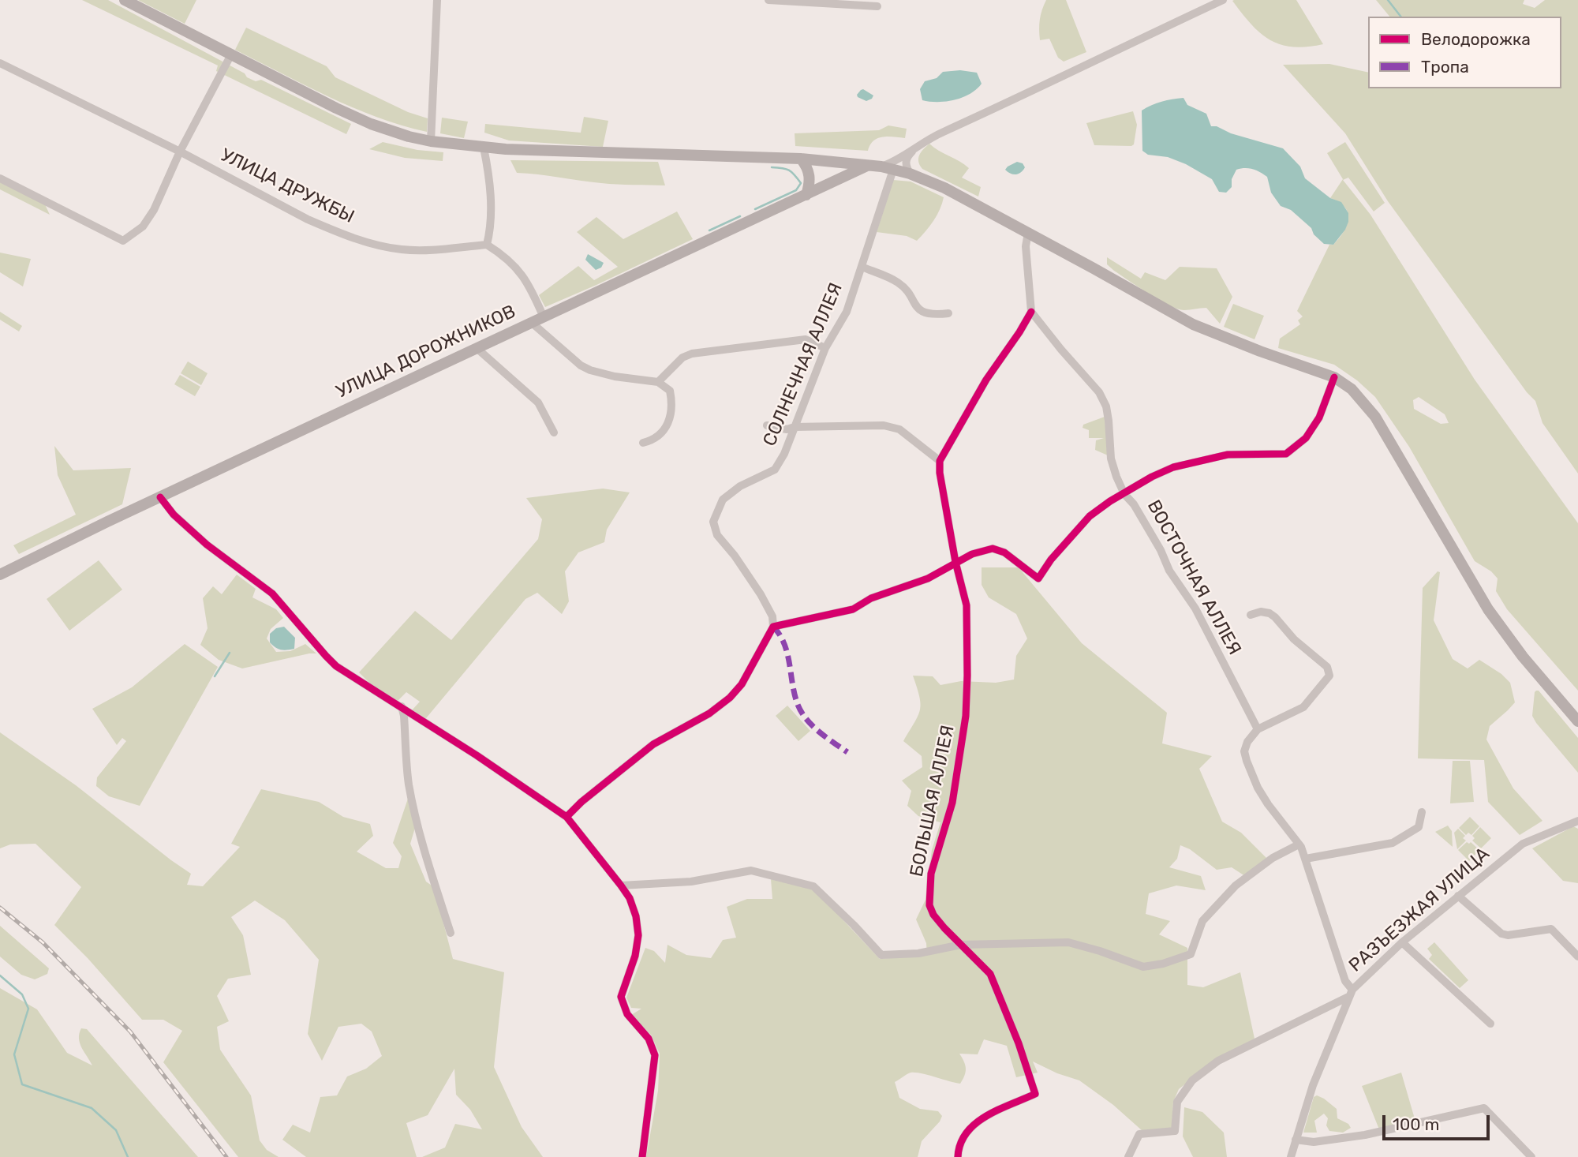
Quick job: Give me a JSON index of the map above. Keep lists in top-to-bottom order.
{
  "streets": {
    "main road": ["УЛИЦА ДОРОЖНИКОВ"],
    "street": [
      "УЛИЦА ДРУЖБЫ",
      "СОЛНЕЧНАЯ АЛЛЕЯ",
      "ВОСТОЧНАЯ АЛЛЕЯ",
      "БОЛЬШАЯ АЛЛЕЯ",
      "РАЗЪЕЗЖАЯ УЛИЦА"
    ]
  },
  "legend": ["Велодорожка", "Тропа"],
  "scale_bar": "100 m"
}
